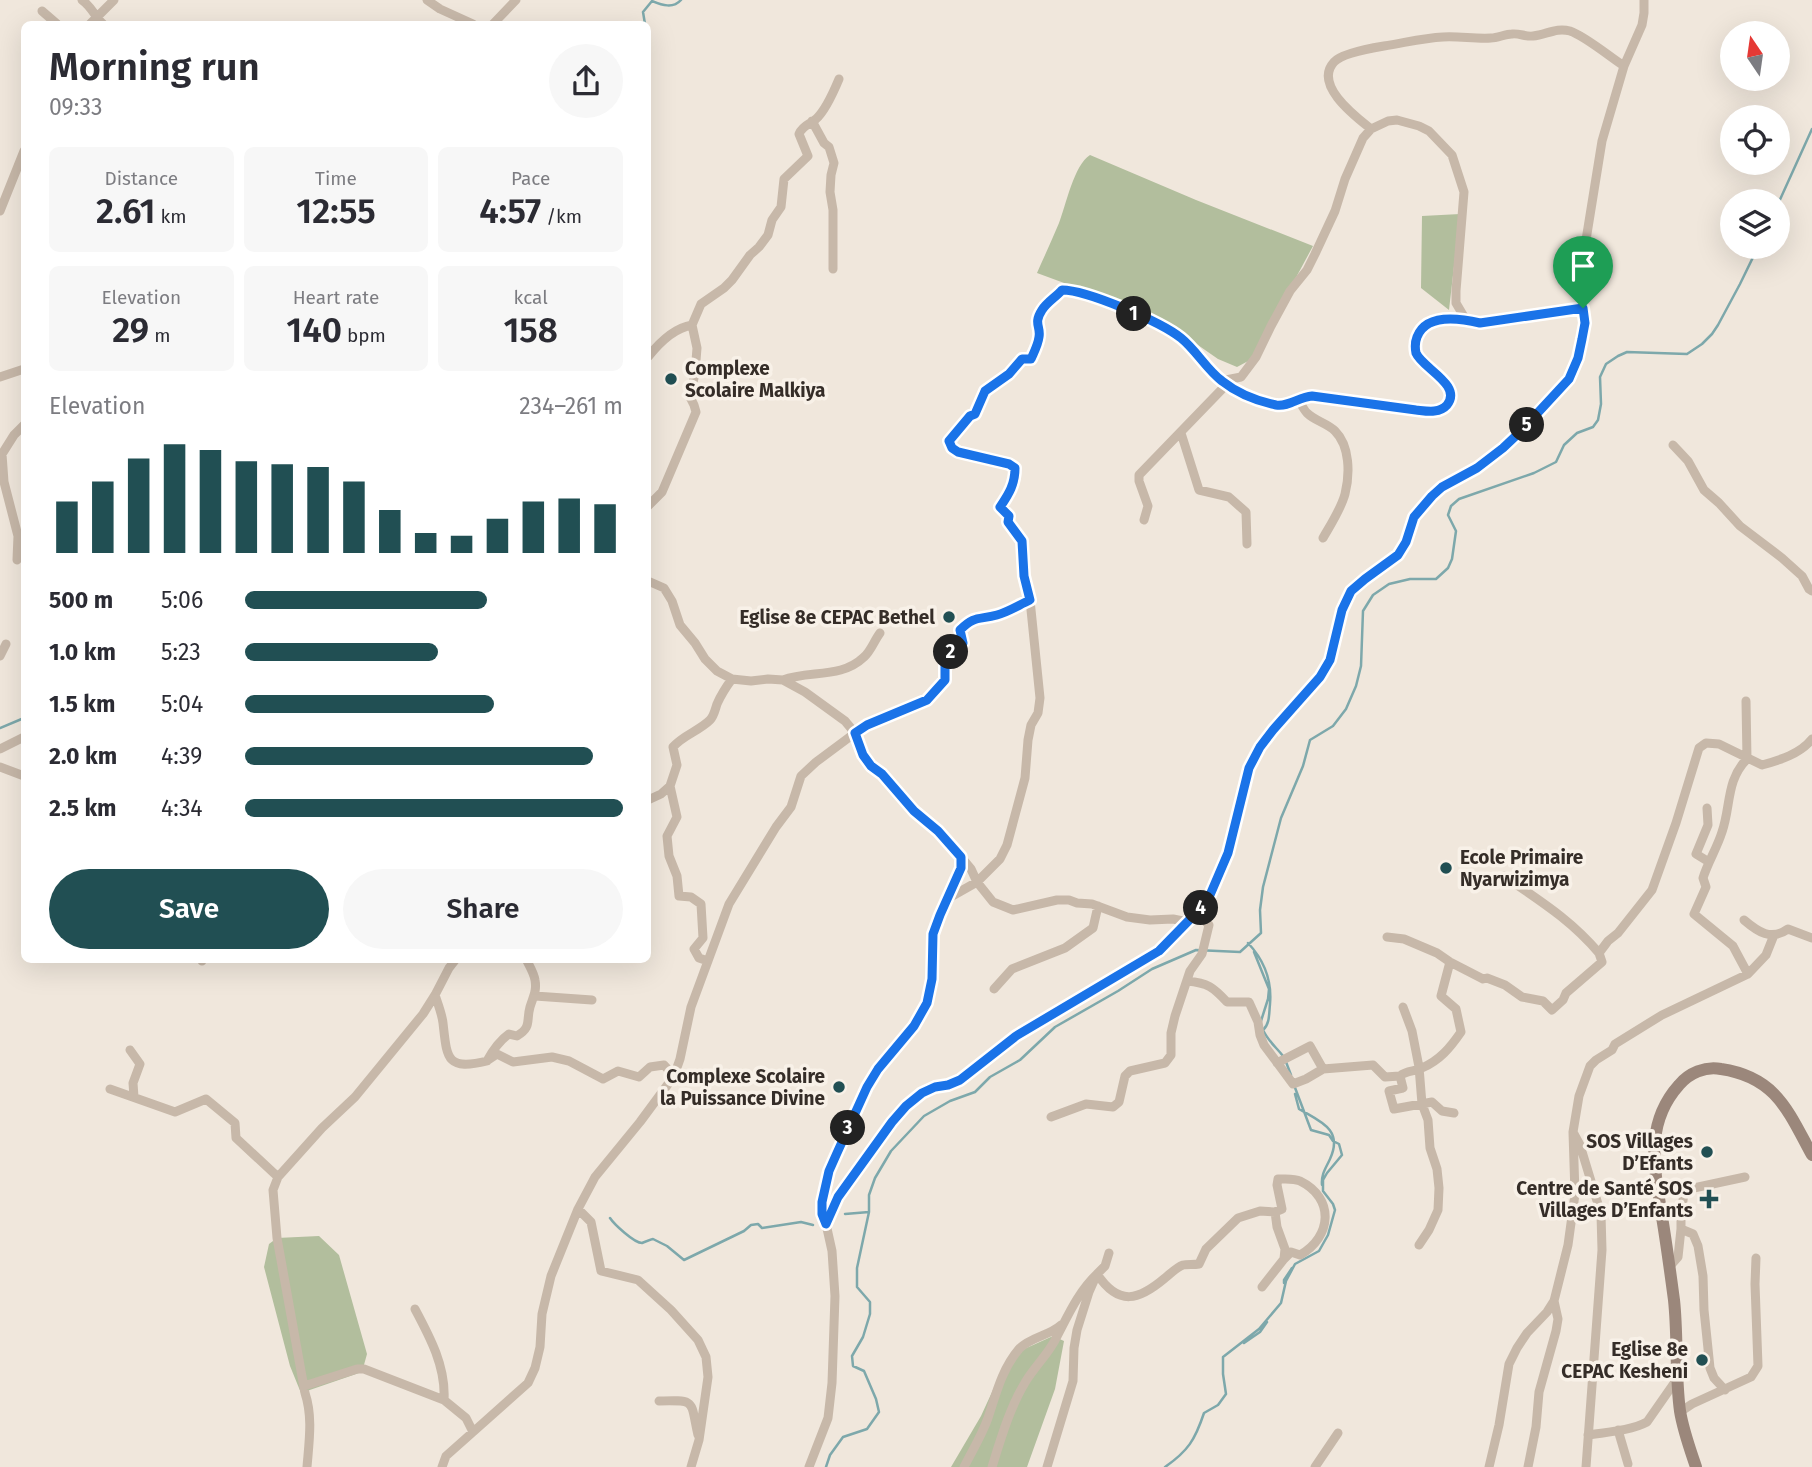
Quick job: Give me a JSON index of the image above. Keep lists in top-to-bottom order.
{
  "places": {
    "other": [
      "Complexe Scolaire Malkiya",
      "Eglise 8e CEPAC Bethel",
      "Ecole Primaire Nyarwizimya",
      "Complexe Scolaire la Puissance Divine",
      "SOS Villages D’Efants",
      "Eglise 8e CEPAC Kesheni"
    ],
    "health": ["Centre de Santé SOS Villages D’Enfants"]
  },
  "north": "top",
  "page": {
    "heading": ["Morning run", "09:33"],
    "stats": [
      ["Distance", "2.61 km"],
      ["Time", "12:55"],
      ["Pace", "4:57 /km"],
      ["Elevation", "29 m"],
      ["Heart rate", "140 bpm"],
      ["kcal", "158"]
    ],
    "pins": [
      "1",
      "5",
      "2",
      "4",
      "3"
    ],
    "chart": ["Elevation", "234–261 m"],
    "list": [
      {
        "name": "500 m",
        "note": "5:06"
      },
      {
        "name": "1.0 km",
        "note": "5:23"
      },
      {
        "name": "1.5 km",
        "note": "5:04"
      },
      {
        "name": "2.0 km",
        "note": "4:39"
      },
      {
        "name": "2.5 km",
        "note": "4:34"
      }
    ],
    "buttons": ["Save", "Share"]
  }
}
